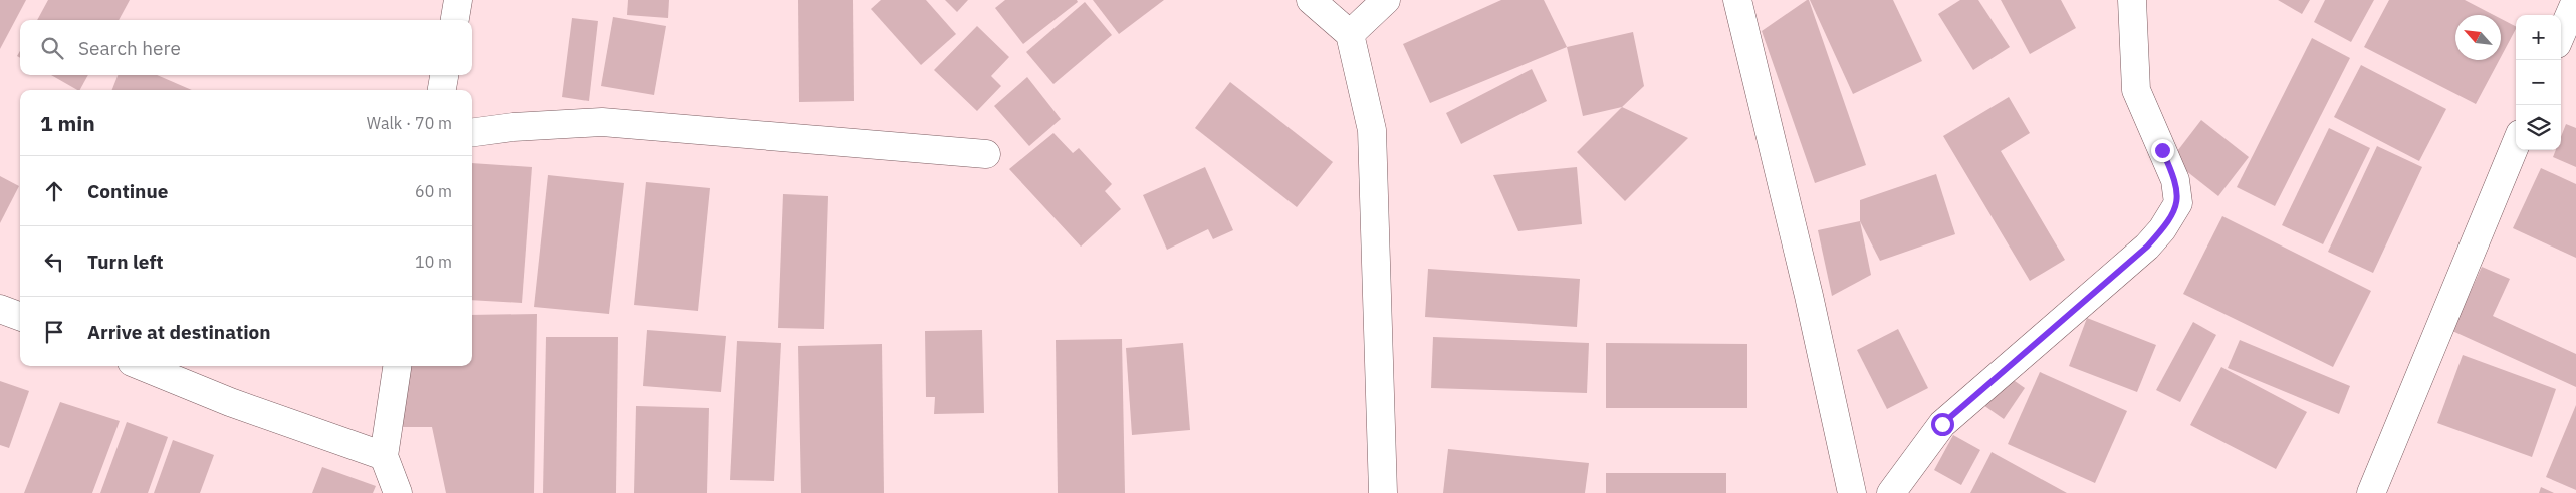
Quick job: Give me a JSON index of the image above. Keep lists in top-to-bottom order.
{
  "north": "top left",
  "page": {
    "map_buttons": ["+", "−"],
    "search": "Search here",
    "heading": ["1 min", "Walk · 70 m"],
    "list": [
      ["Continue", "60 m"],
      ["Turn left", "10 m"],
      "Arrive at destination"
    ]
  }
}
